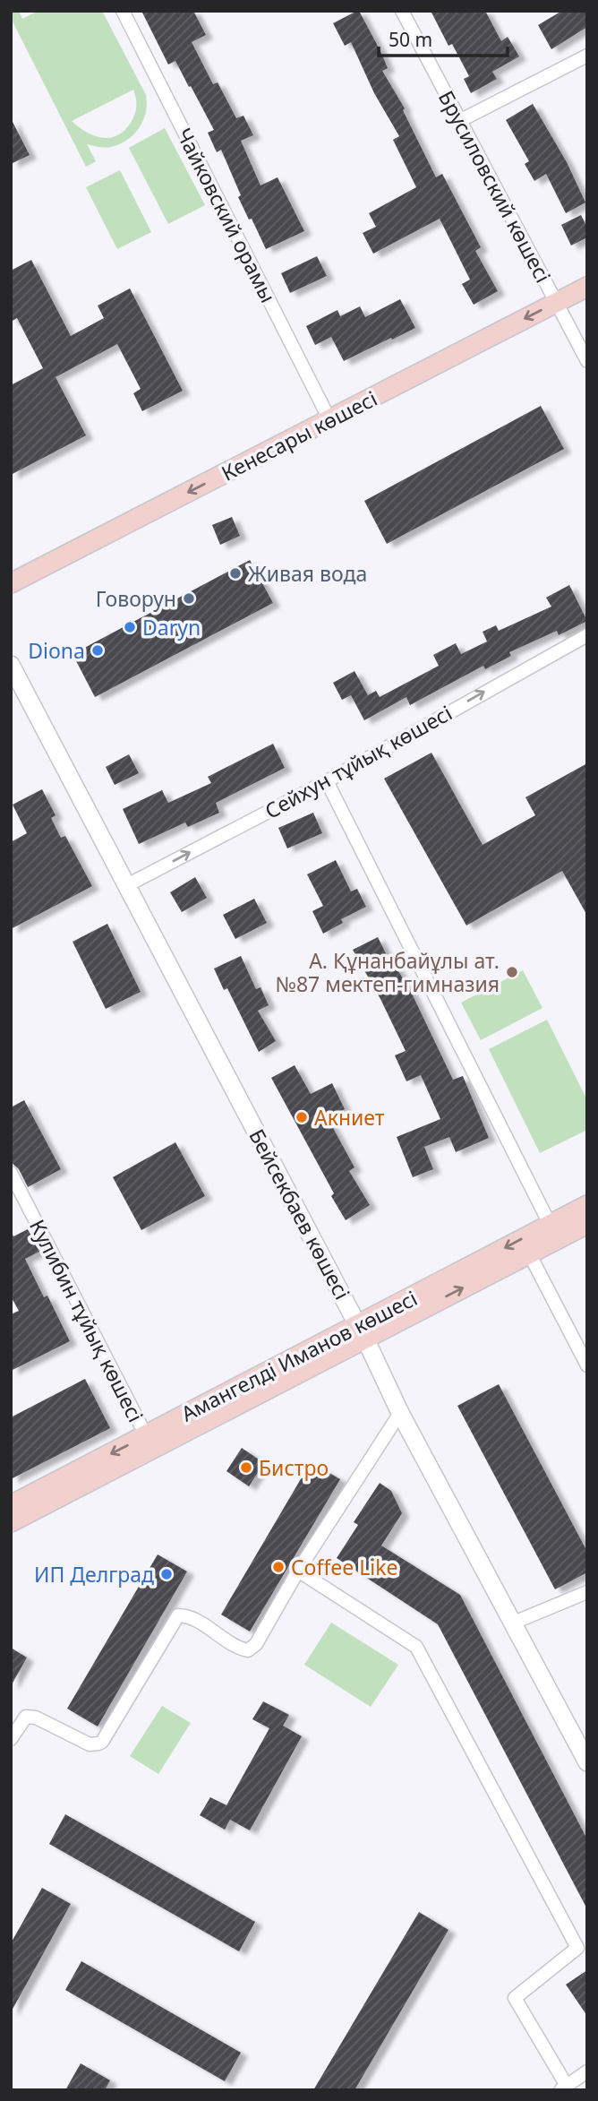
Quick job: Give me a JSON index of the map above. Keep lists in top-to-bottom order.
{
  "streets": {
    "main road": ["Кенесары көшесі", "Амангелді Иманов көшесі"],
    "street": [
      "Брусиловский көшесі",
      "Чайковский орамы",
      "Сейхун тұйық көшесі",
      "Бейсекбаев көшесі",
      "Кулибин тұйық көшесі"
    ]
  },
  "crossings": [
    ["Брусиловский көшесі", "Кенесары көшесі"],
    ["Чайковский орамы", "Кенесары көшесі"],
    ["Сейхун тұйық көшесі", "Бейсекбаев көшесі"],
    ["Бейсекбаев көшесі", "Амангелді Иманов көшесі"],
    ["Кулибин тұйық көшесі", "Амангелді Иманов көшесі"]
  ],
  "one_way": ["Кенесары көшесі", "Сейхун тұйық көшесі"],
  "places": [
    "Живая вода",
    "Говорун",
    "Daryn",
    "Diona",
    "А. Құнанбайұлы ат. №87 мектеп-гимназия",
    "Акниет",
    "Бистро",
    "Coffee Like",
    "ИП Делград"
  ],
  "scale_bar": "50 m"
}
